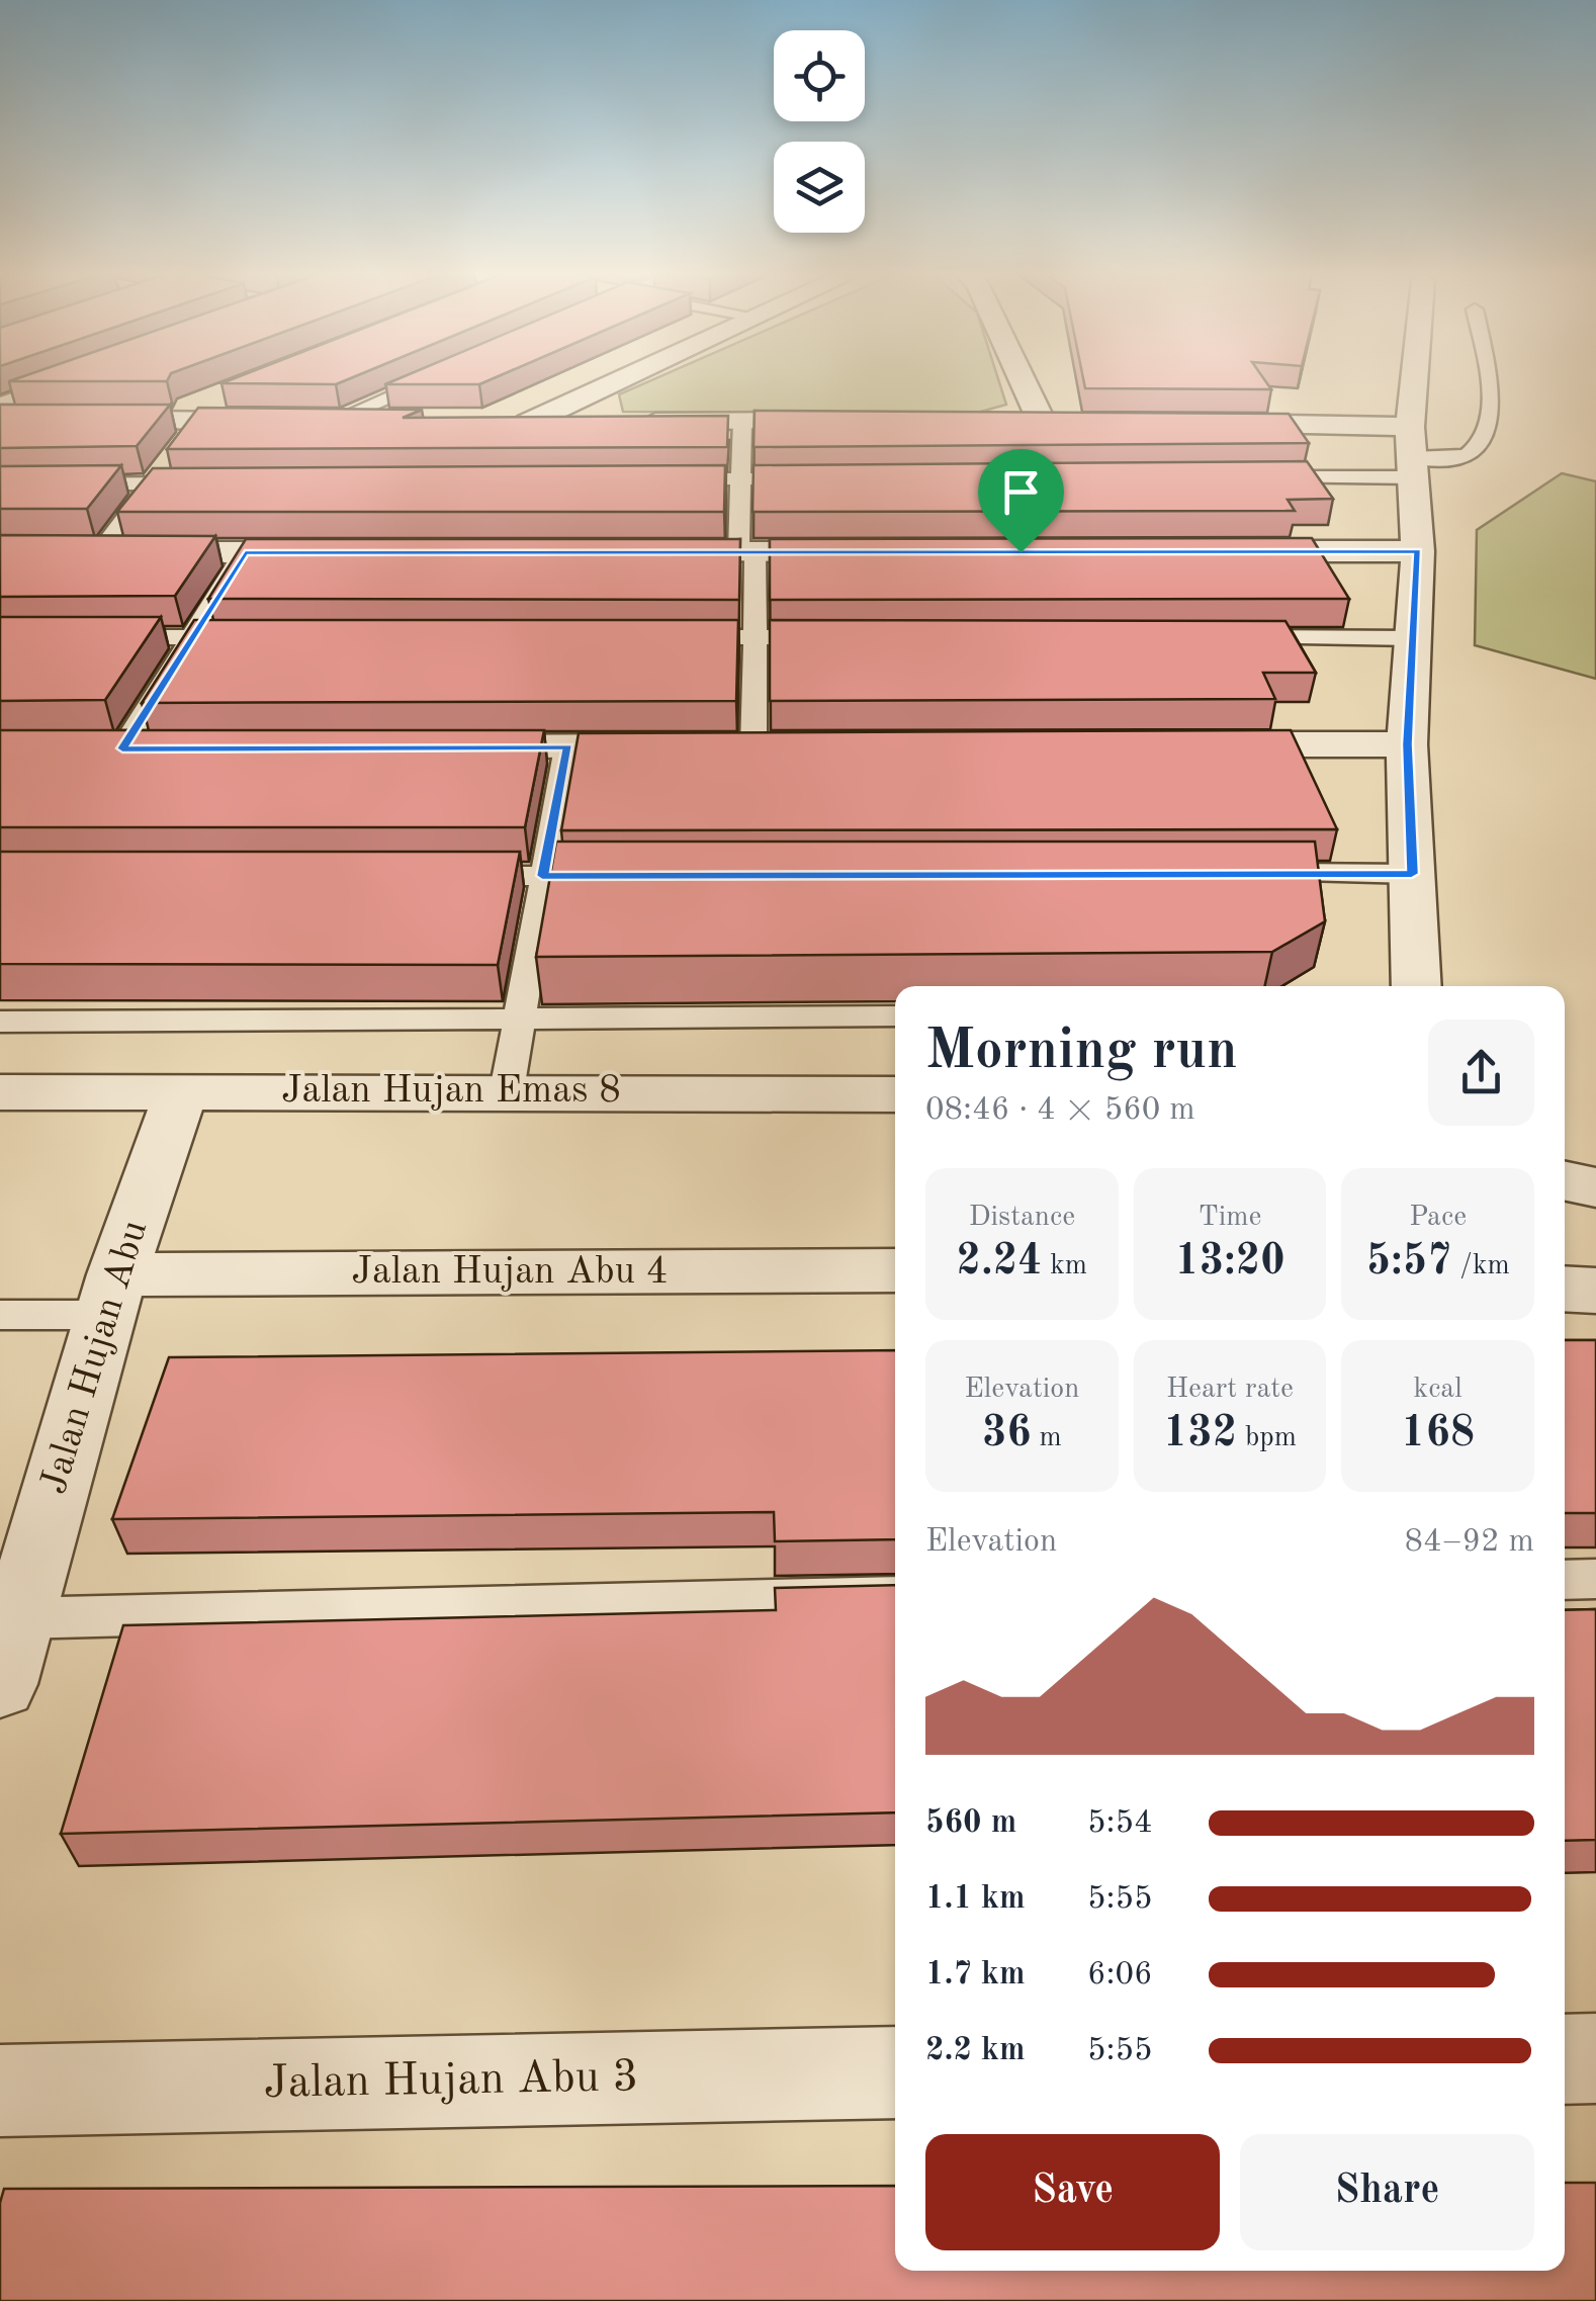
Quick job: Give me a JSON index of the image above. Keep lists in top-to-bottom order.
{
  "streets": {
    "street": [
      "Jalan Hujan Emas 8",
      "Jalan Hujan Abu 4",
      "Jalan Hujan Abu",
      "Jalan Hujan Abu 3"
    ]
  },
  "crossings": [
    ["Jalan Hujan Emas 8", "Jalan Hujan Abu"],
    ["Jalan Hujan Abu 4", "Jalan Hujan Abu"]
  ],
  "page": {
    "heading": ["Morning run", "08:46 · 4 × 560 m"],
    "stats": [
      ["Distance", "2.24 km"],
      ["Time", "13:20"],
      ["Pace", "5:57 /km"],
      ["Elevation", "36 m"],
      ["Heart rate", "132 bpm"],
      ["kcal", "168"]
    ],
    "chart": ["Elevation", "84–92 m"],
    "list": [
      {
        "name": "560 m",
        "note": "5:54"
      },
      {
        "name": "1.1 km",
        "note": "5:55"
      },
      {
        "name": "1.7 km",
        "note": "6:06"
      },
      {
        "name": "2.2 km",
        "note": "5:55"
      }
    ],
    "buttons": ["Save", "Share"]
  }
}
